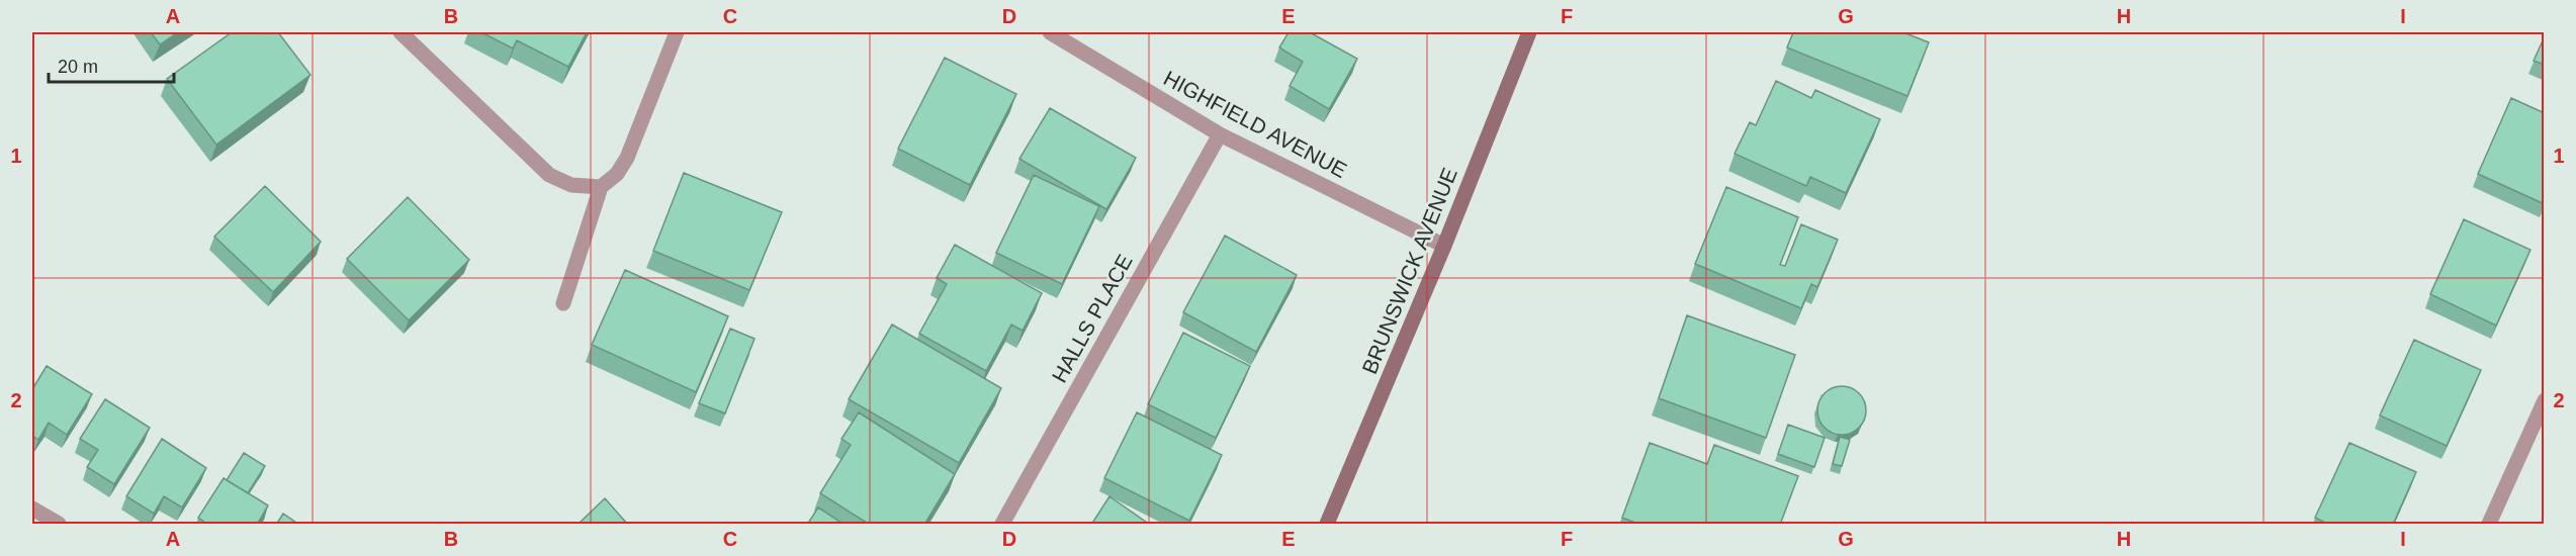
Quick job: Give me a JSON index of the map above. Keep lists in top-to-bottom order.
{
  "streets": {
    "main road": ["BRUNSWICK AVENUE"],
    "street": ["HIGHFIELD AVENUE", "HALLS PLACE"]
  },
  "crossings": [
    ["HIGHFIELD AVENUE", "BRUNSWICK AVENUE"],
    ["HIGHFIELD AVENUE", "HALLS PLACE"]
  ],
  "scale_bar": "20 m",
  "grid": {
    "columns": [
      "A",
      "B",
      "C",
      "D",
      "E",
      "F",
      "G",
      "H",
      "I"
    ],
    "rows": ["1", "2"]
  }
}
